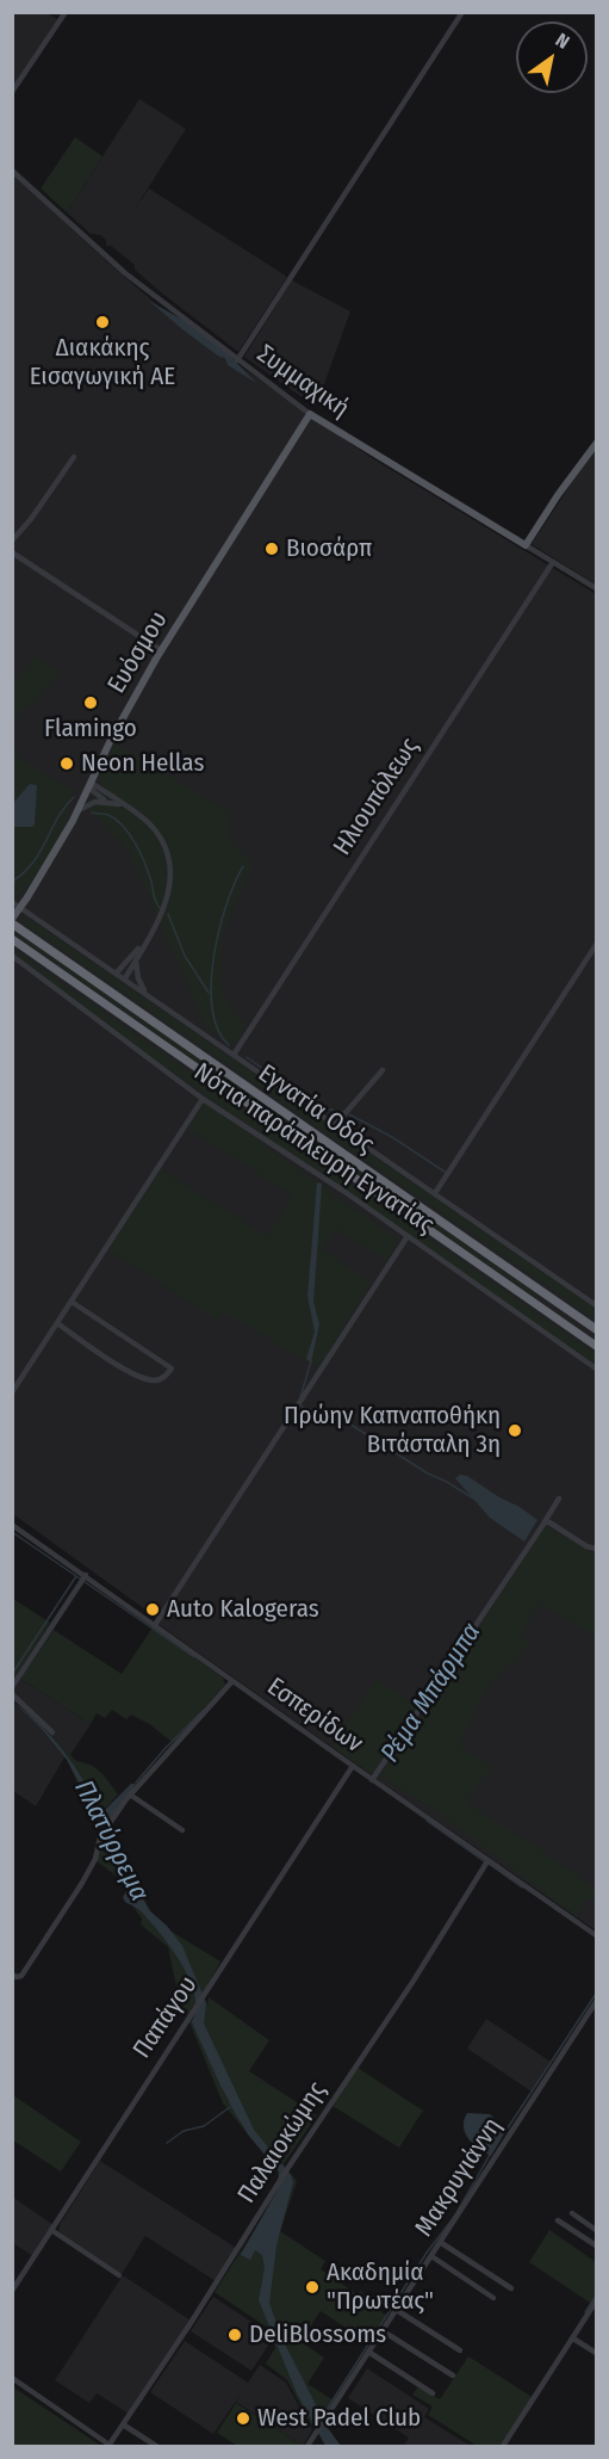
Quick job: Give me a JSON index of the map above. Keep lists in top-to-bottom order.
{
  "streets": {
    "highway": ["Εγνατία Οδός"],
    "main road": ["Συμμαχική", "Ευόσμου"],
    "street": [
      "Ηλιουπόλεως",
      "Νότια παράπλευρη Εγνατίας",
      "Εσπερίδων",
      "Παπάγου",
      "Παλαιοκώμης",
      "Μακρυγιάννη"
    ]
  },
  "crossings": [
    ["Συμμαχική", "Ευόσμου"],
    ["Συμμαχική", "Ηλιουπόλεως"],
    ["Ευόσμου", "Εγνατία Οδός"],
    ["Εσπερίδων", "Παπάγου"],
    ["Εσπερίδων", "Παλαιοκώμης"]
  ],
  "water": ["Ρέμα Μπάρμπα", "Πλατύρρεμα"],
  "places": [
    "Διακάκης Εισαγωγική ΑΕ",
    "Βιοσάρπ",
    "Flamingo",
    "Neon Hellas",
    "Πρώην Καπναποθήκη Βιτάσταλη 3η",
    "Auto Kalogeras",
    "Ακαδημία \"Πρωτέας\"",
    "DeliBlossoms",
    "West Padel Club"
  ],
  "north": "top right"
}
